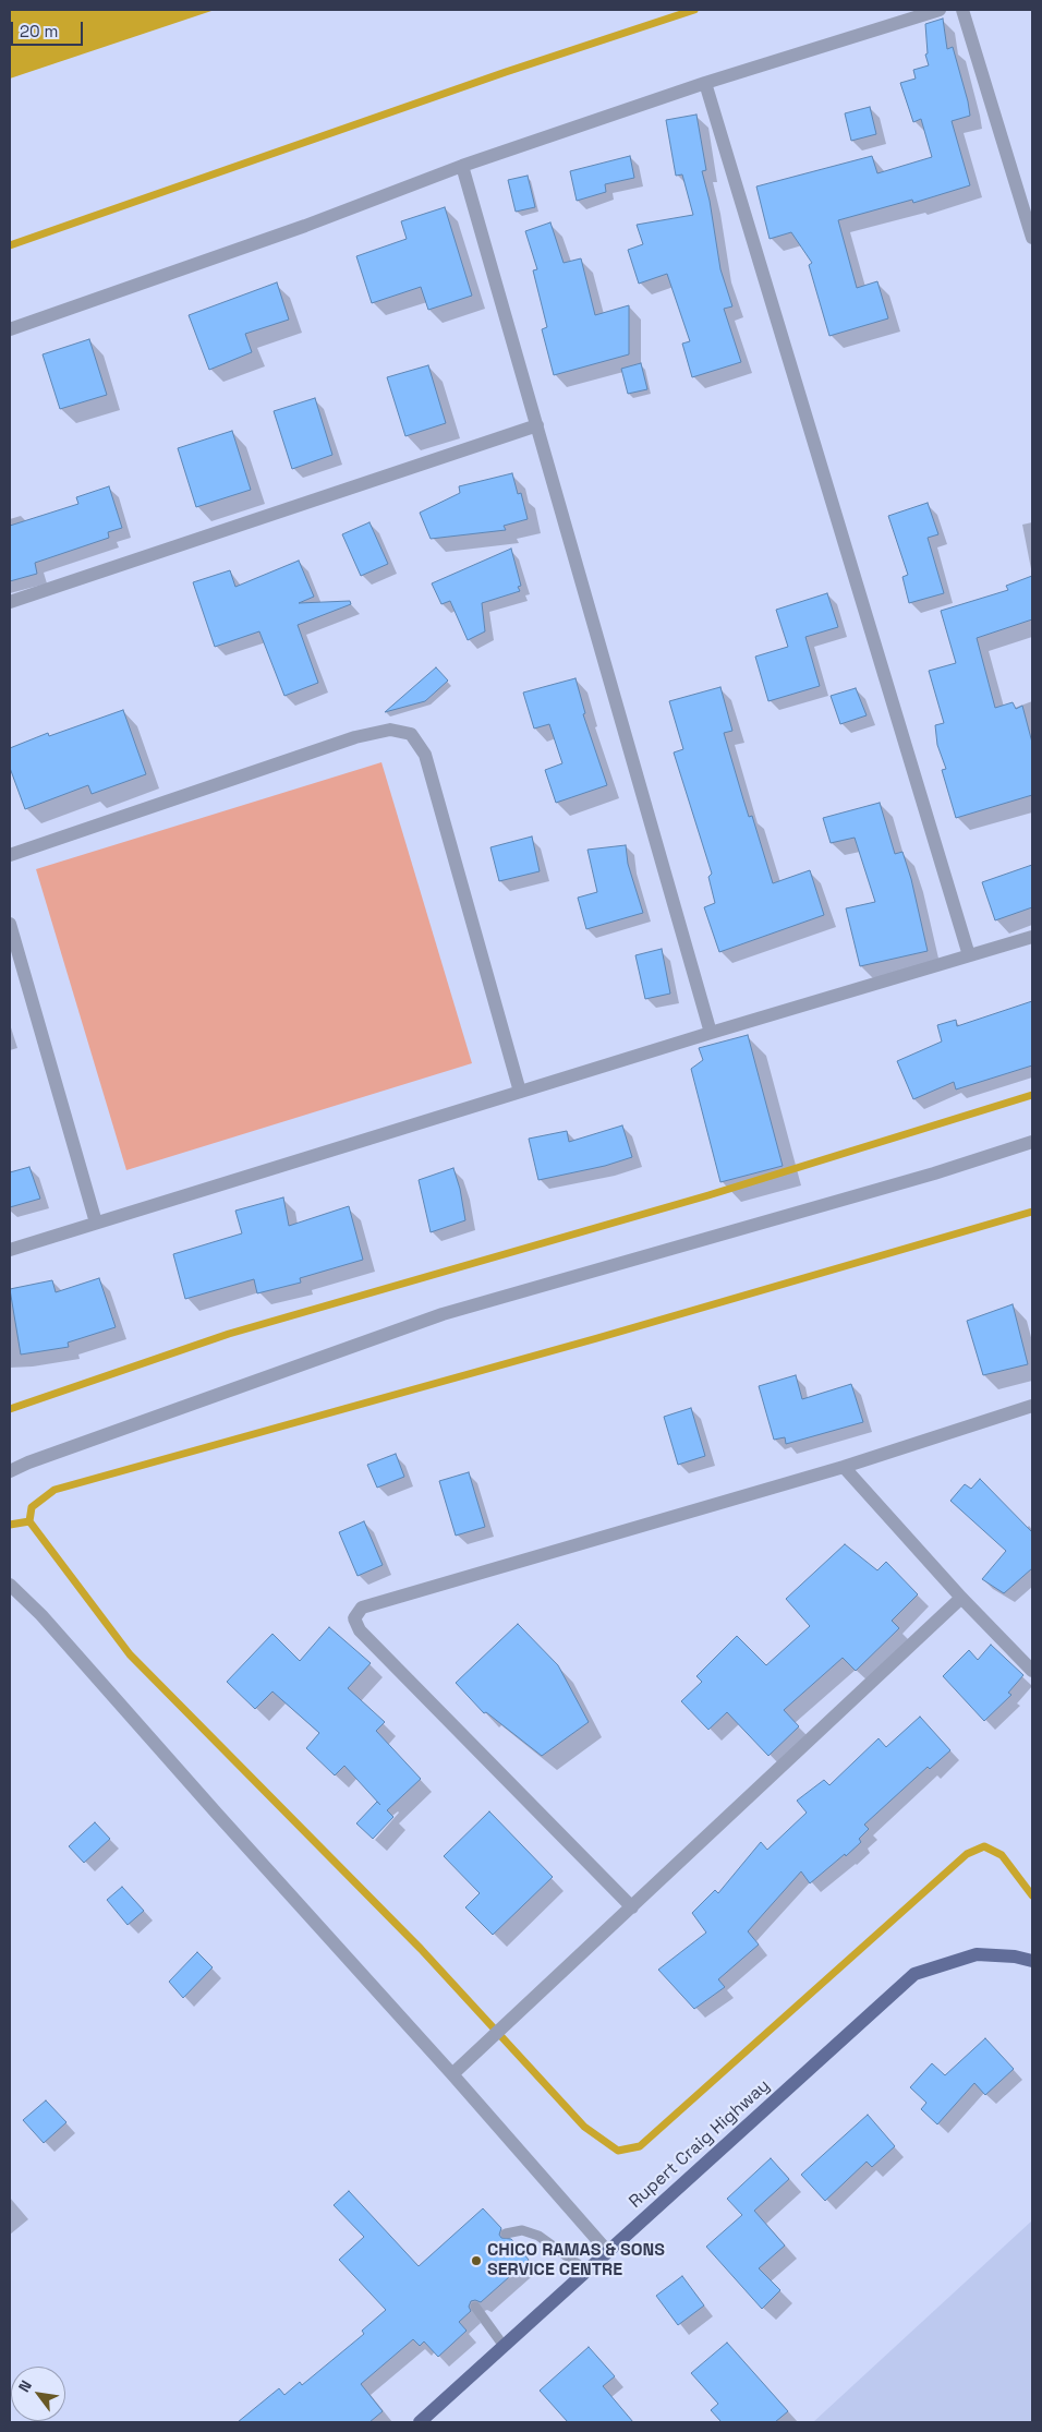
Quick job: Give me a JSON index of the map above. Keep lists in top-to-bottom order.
{
  "streets": {
    "main road": ["Rupert Craig Highway"]
  },
  "places": ["CHICO RAMAS & SONS SERVICE CENTRE"],
  "scale_bar": "20 m",
  "north": "top left"
}
